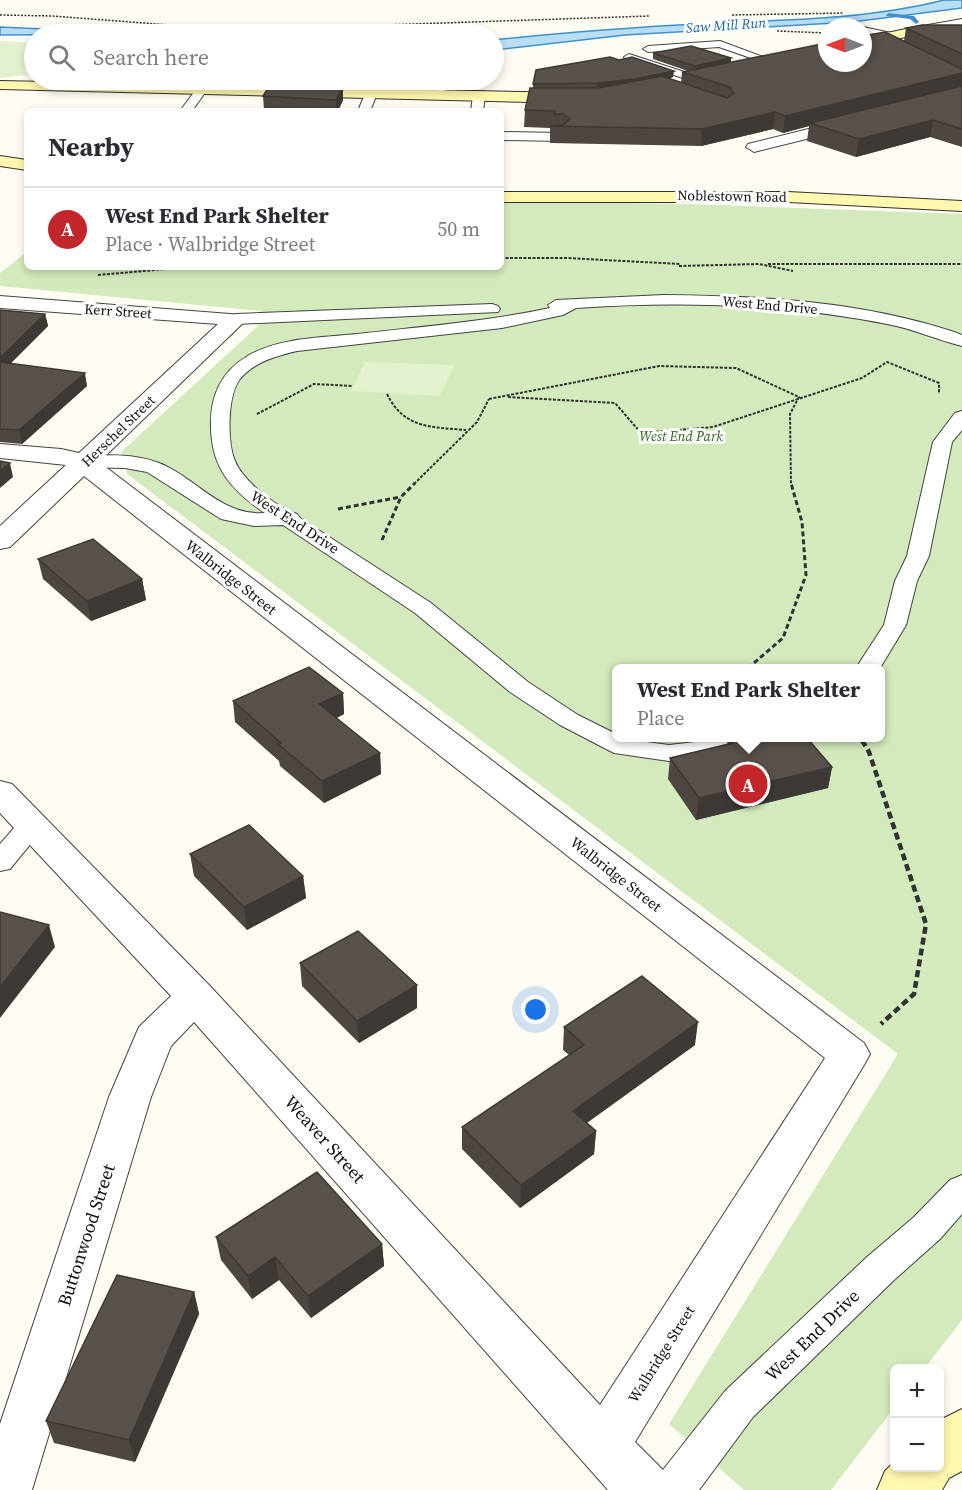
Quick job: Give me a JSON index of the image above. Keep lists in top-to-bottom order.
{
  "streets": {
    "main road": ["Noblestown Road"],
    "street": [
      "Kerr Street",
      "Herschel Street",
      "Walbridge Street",
      "Weaver Street",
      "Buttonwood Street"
    ],
    "lane": ["West End Drive"]
  },
  "crossings": [
    ["West End Drive", "Kerr Street"],
    ["West End Drive", "Herschel Street"],
    ["Kerr Street", "Herschel Street"],
    ["Herschel Street", "Walbridge Street"],
    ["Walbridge Street", "Weaver Street"],
    ["Weaver Street", "Buttonwood Street"]
  ],
  "water": ["Saw Mill Run"],
  "parks": ["West End Park"],
  "north": "left",
  "page": {
    "search": "Search here",
    "heading": "Nearby",
    "list": [
      {
        "mark": "A",
        "name": "West End Park Shelter",
        "note": "Place · Walbridge Street",
        "value": "50 m"
      }
    ],
    "popup": ["West End Park Shelter", "Place"],
    "pins": "A",
    "map_buttons": ["+", "−"]
  }
}
